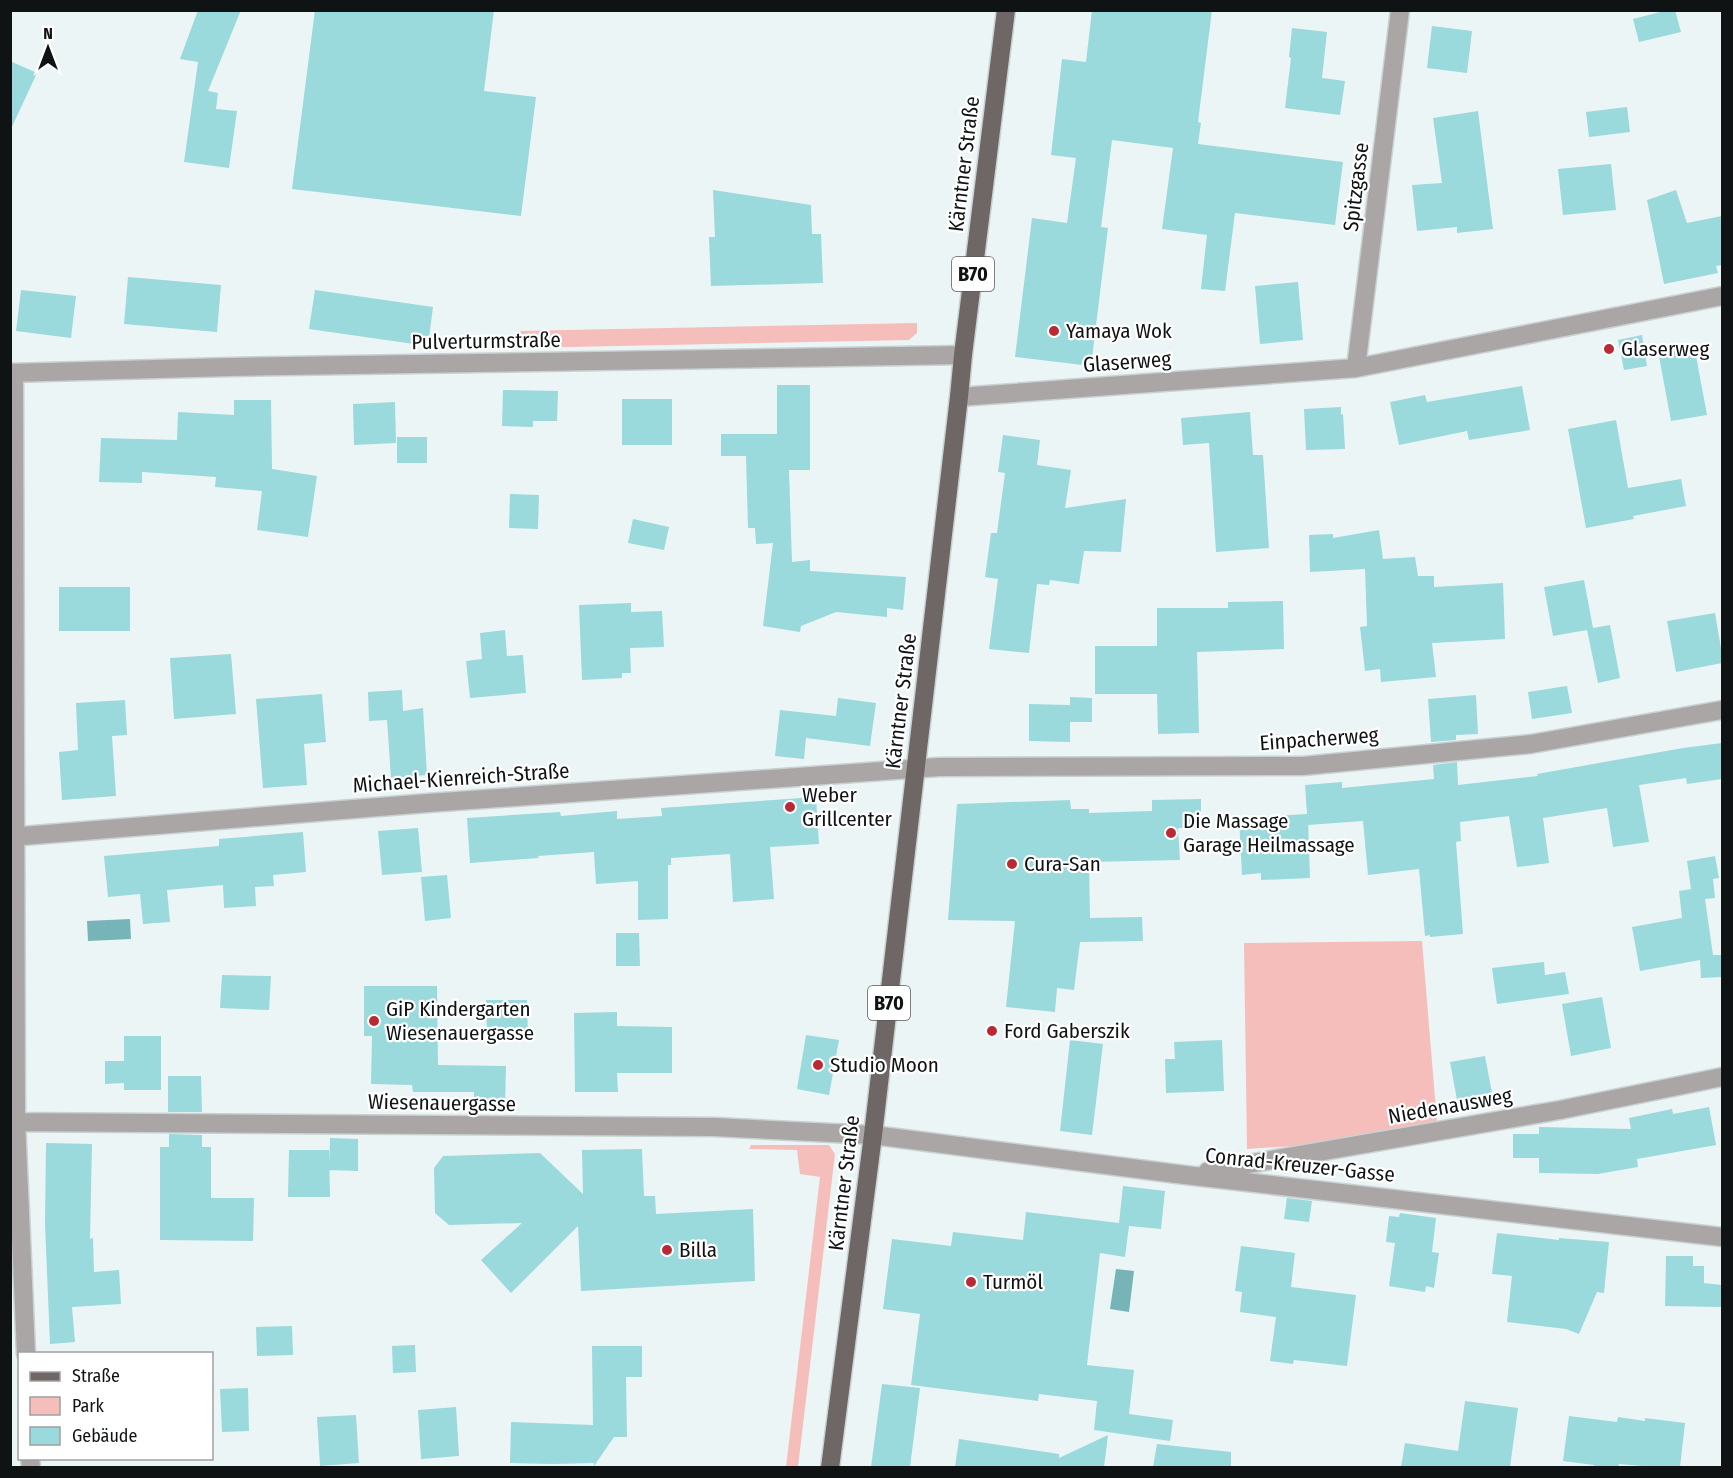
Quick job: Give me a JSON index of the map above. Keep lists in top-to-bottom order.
{
  "streets": {
    "main road": ["Kärntner Straße", "B70"],
    "street": [
      "Spitzgasse",
      "Pulverturmstraße",
      "Glaserweg",
      "Einpacherweg",
      "Michael-Kienreich-Straße",
      "Wiesenauergasse",
      "Niedenausweg",
      "Conrad-Kreuzer-Gasse"
    ]
  },
  "crossings": [
    ["Kärntner Straße", "Pulverturmstraße"],
    ["Kärntner Straße", "Glaserweg"],
    ["Kärntner Straße", "Einpacherweg"],
    ["Kärntner Straße", "Michael-Kienreich-Straße"],
    ["Kärntner Straße", "Wiesenauergasse"],
    ["Kärntner Straße", "Conrad-Kreuzer-Gasse"],
    ["Spitzgasse", "Glaserweg"],
    ["Einpacherweg", "Michael-Kienreich-Straße"],
    ["Wiesenauergasse", "Conrad-Kreuzer-Gasse"],
    ["Niedenausweg", "Conrad-Kreuzer-Gasse"]
  ],
  "places": [
    "Yamaya Wok",
    "Glaserweg",
    "Weber Grillcenter",
    "Die Massage Garage Heilmassage",
    "Cura-San",
    "GiP Kindergarten Wiesenauergasse",
    "Ford Gaberszik",
    "Studio Moon",
    "Billa",
    "Turmöl"
  ],
  "legend": ["Straße", "Park", "Gebäude"],
  "north": "top"
}
